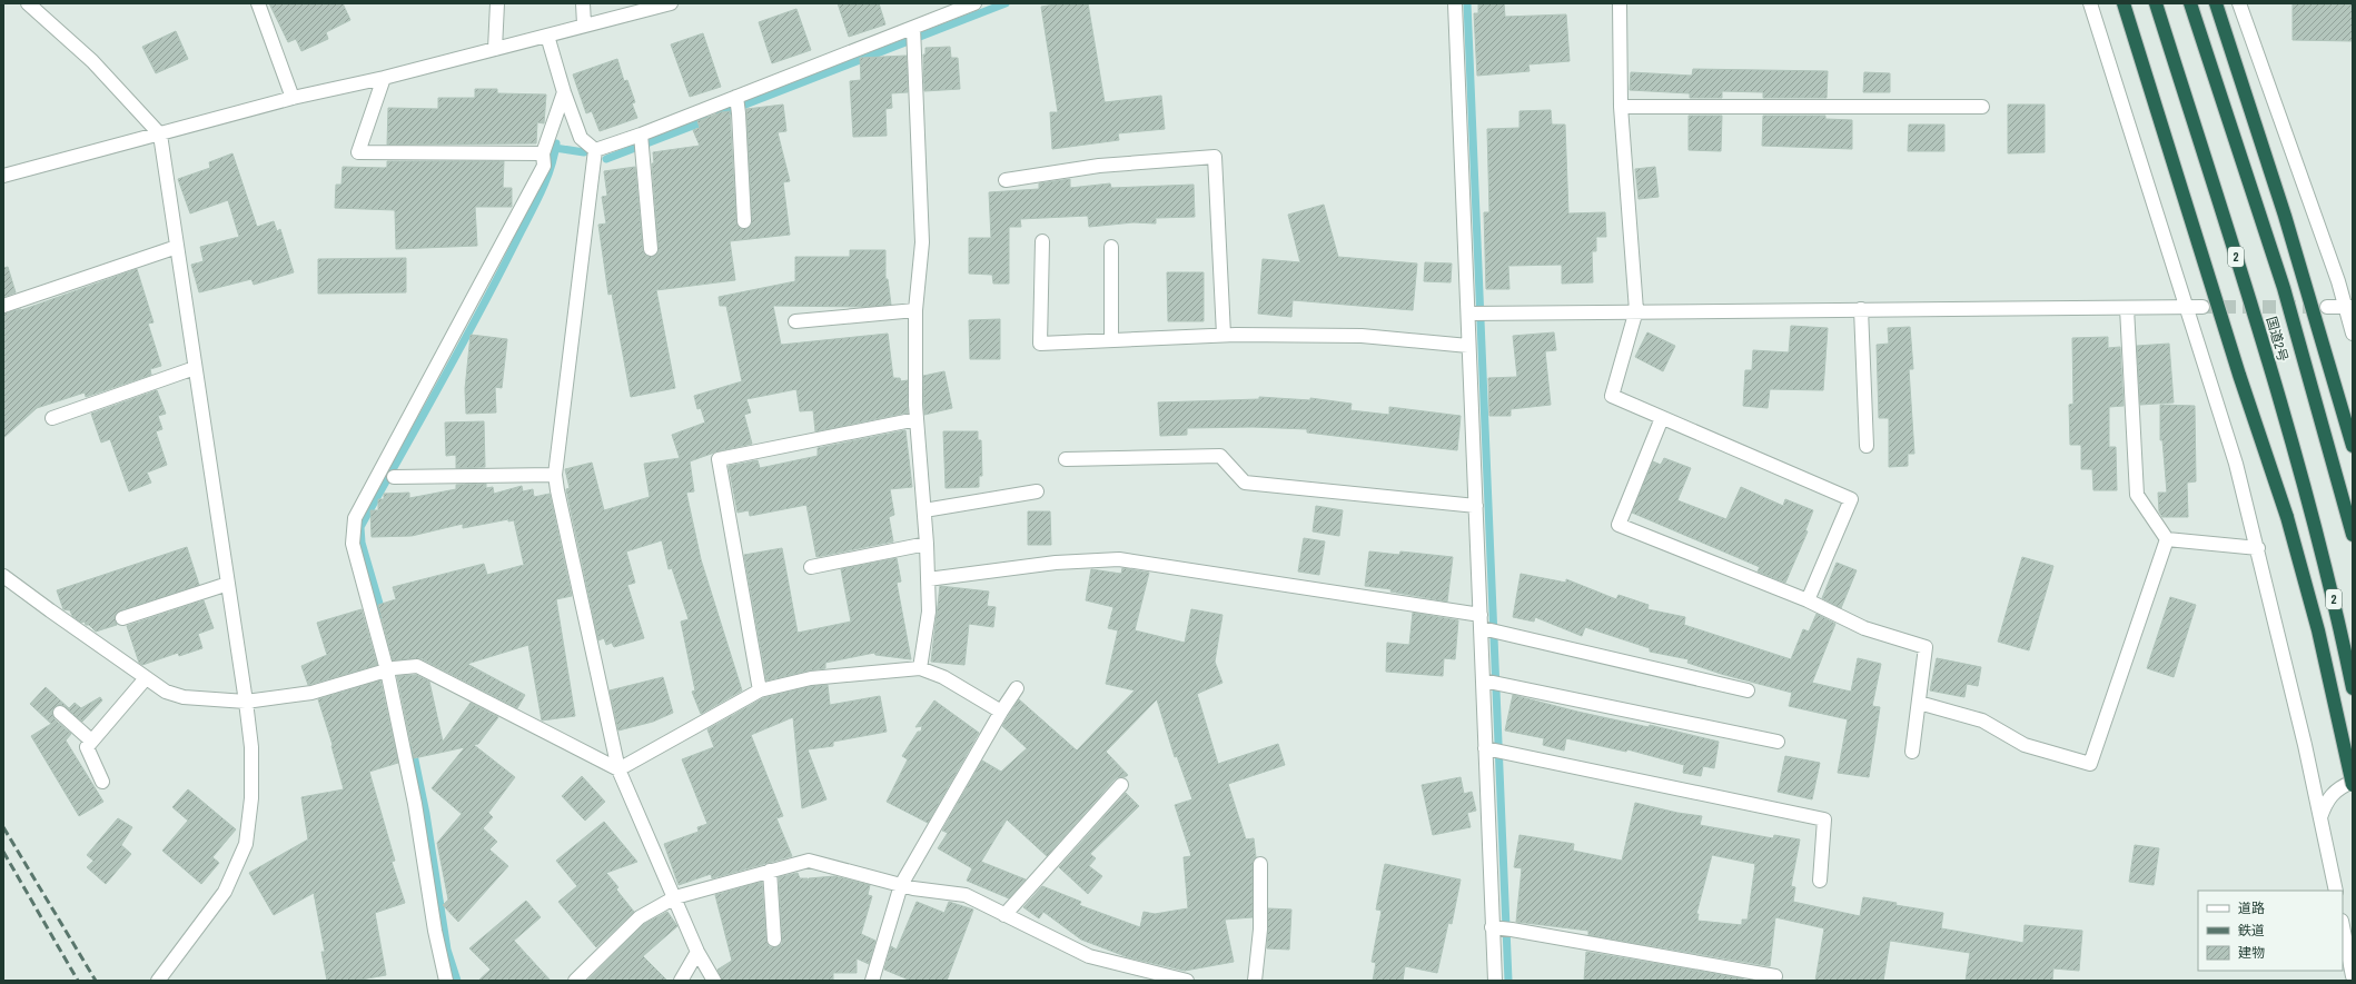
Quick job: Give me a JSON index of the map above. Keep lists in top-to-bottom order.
{
  "streets": {
    "highway": ["2", "国道2号"]
  },
  "legend": ["道路", "鉄道", "建物"]
}
